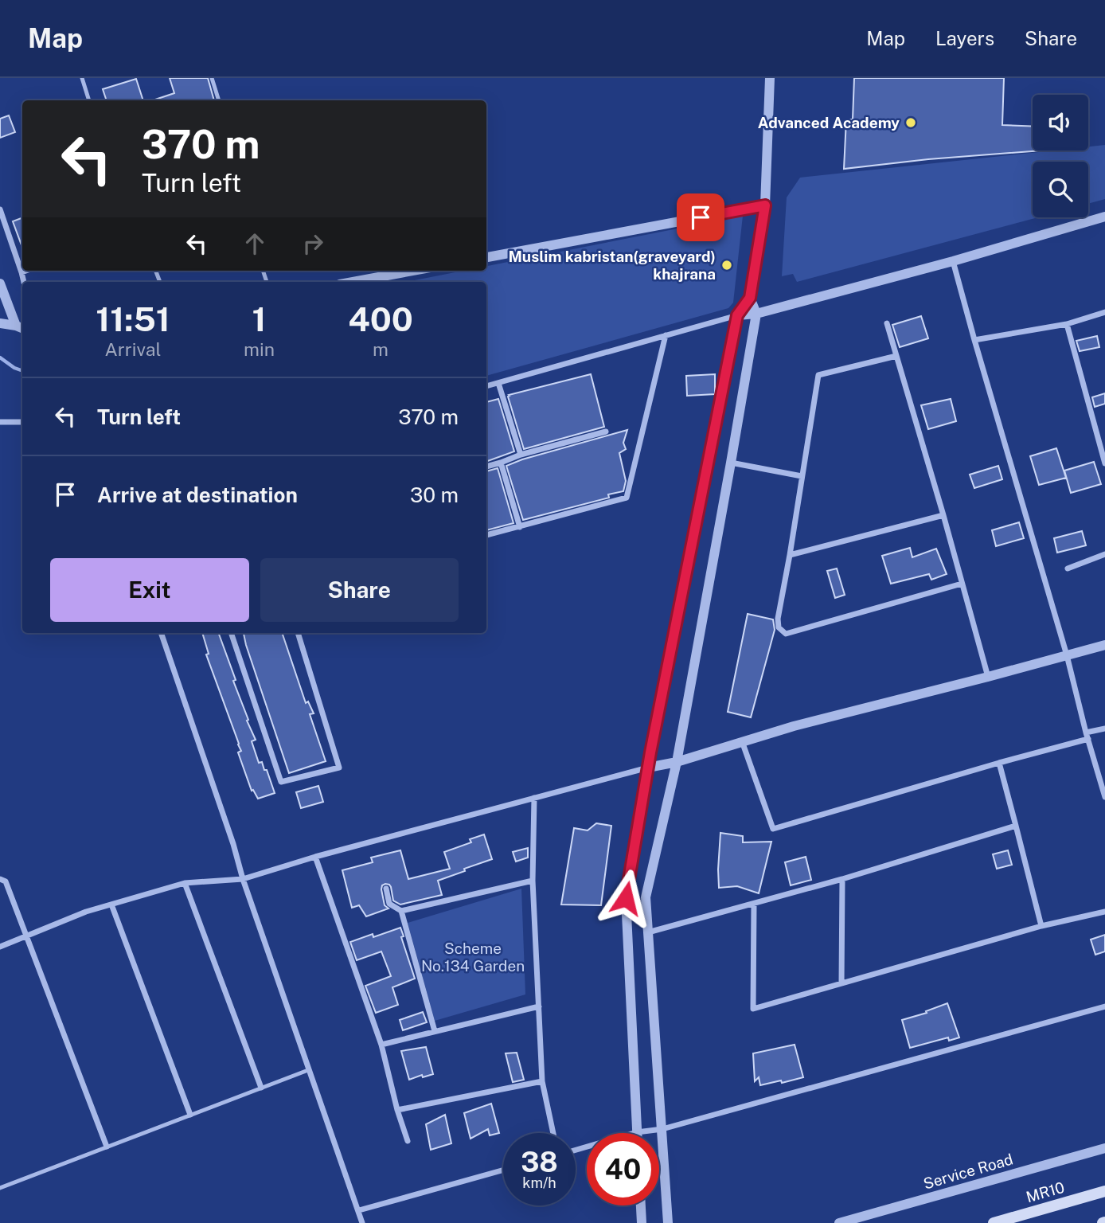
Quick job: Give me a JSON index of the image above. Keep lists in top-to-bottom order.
{
  "streets": {
    "main road": ["MR10"],
    "street": ["Service Road"]
  },
  "parks": ["Scheme No.134 Garden"],
  "places": ["Advanced Academy", "Muslim kabristan(graveyard) khajrana"],
  "page": {
    "header": "Map",
    "nav": ["Map", "Layers", "Share"],
    "turn": ["370 m", "Turn left"],
    "eta": [
      "11:51",
      "Arrival",
      "1",
      "min",
      "400",
      "m"
    ],
    "list": [
      {
        "name": "Turn left",
        "value": "370 m"
      },
      {
        "name": "Arrive at destination",
        "value": "30 m"
      }
    ],
    "buttons": ["Exit", "Share"],
    "speed": "38 km/h",
    "limit": "40"
  }
}
